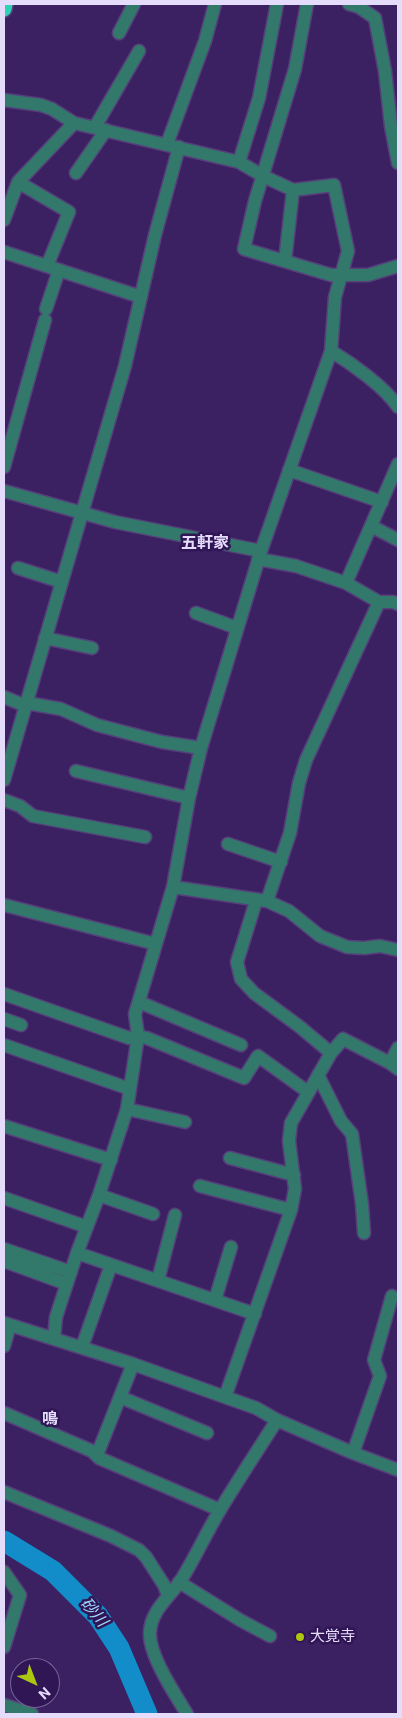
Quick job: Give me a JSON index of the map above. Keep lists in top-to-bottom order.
{
  "districts": ["五軒家", "鳴"],
  "water": ["砂川"],
  "places": ["大覚寺"],
  "north": "bottom right"
}
